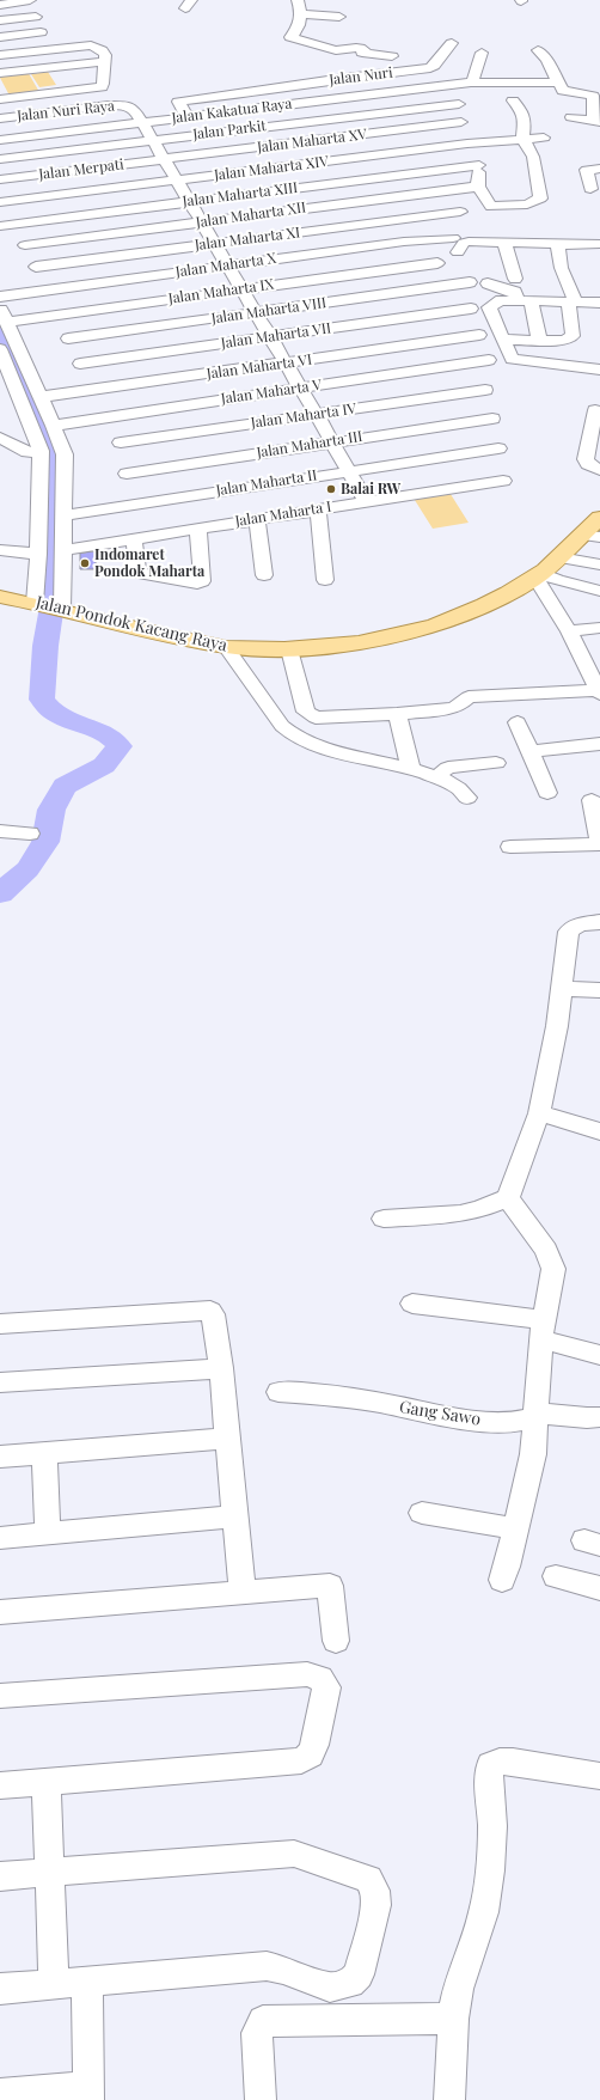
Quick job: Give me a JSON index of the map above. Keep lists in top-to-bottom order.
{
  "streets": {
    "main road": ["Jalan Pondok Kacang Raya"],
    "street": [
      "Jalan Nuri",
      "Jalan Nuri Raya",
      "Jalan Kakatua Raya",
      "Jalan Parkit",
      "Jalan Maharta XV",
      "Jalan Maharta XIV",
      "Jalan Merpati",
      "Jalan Maharta XIII",
      "Jalan Maharta XII",
      "Jalan Maharta XI",
      "Jalan Maharta X",
      "Jalan Maharta IX",
      "Jalan Maharta VIII",
      "Jalan Maharta VII",
      "Jalan Maharta VI",
      "Jalan Maharta V",
      "Jalan Maharta IV",
      "Jalan Maharta III",
      "Jalan Maharta II",
      "Jalan Maharta I",
      "Gang Sawo"
    ]
  },
  "crossings": [
    ["Jalan Nuri", "Jalan Kakatua Raya"],
    ["Jalan Nuri Raya", "Jalan Kakatua Raya"],
    ["Jalan Maharta XV", "Jalan Merpati"]
  ],
  "places": ["Balai RW", "Indomaret Pondok Maharta"]
}
